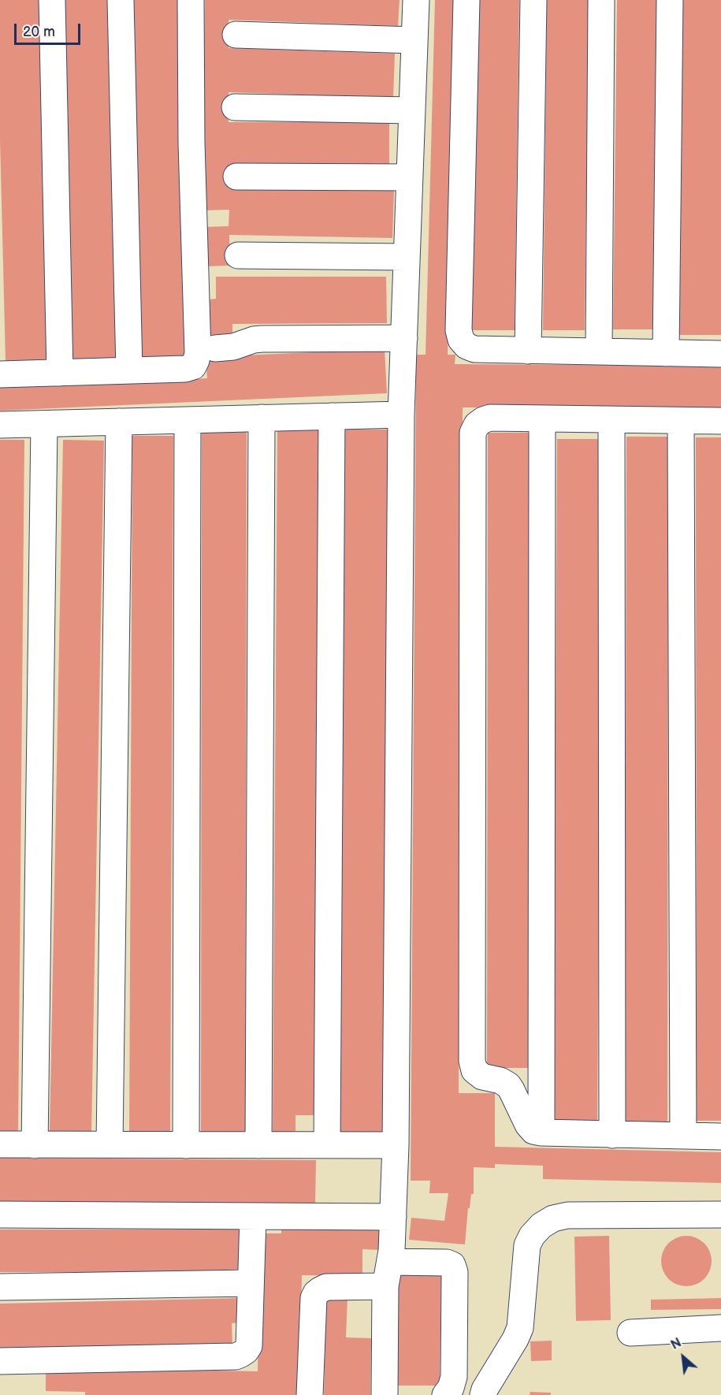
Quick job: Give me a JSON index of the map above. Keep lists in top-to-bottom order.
{
  "scale_bar": "20 m",
  "north": "top left"
}
